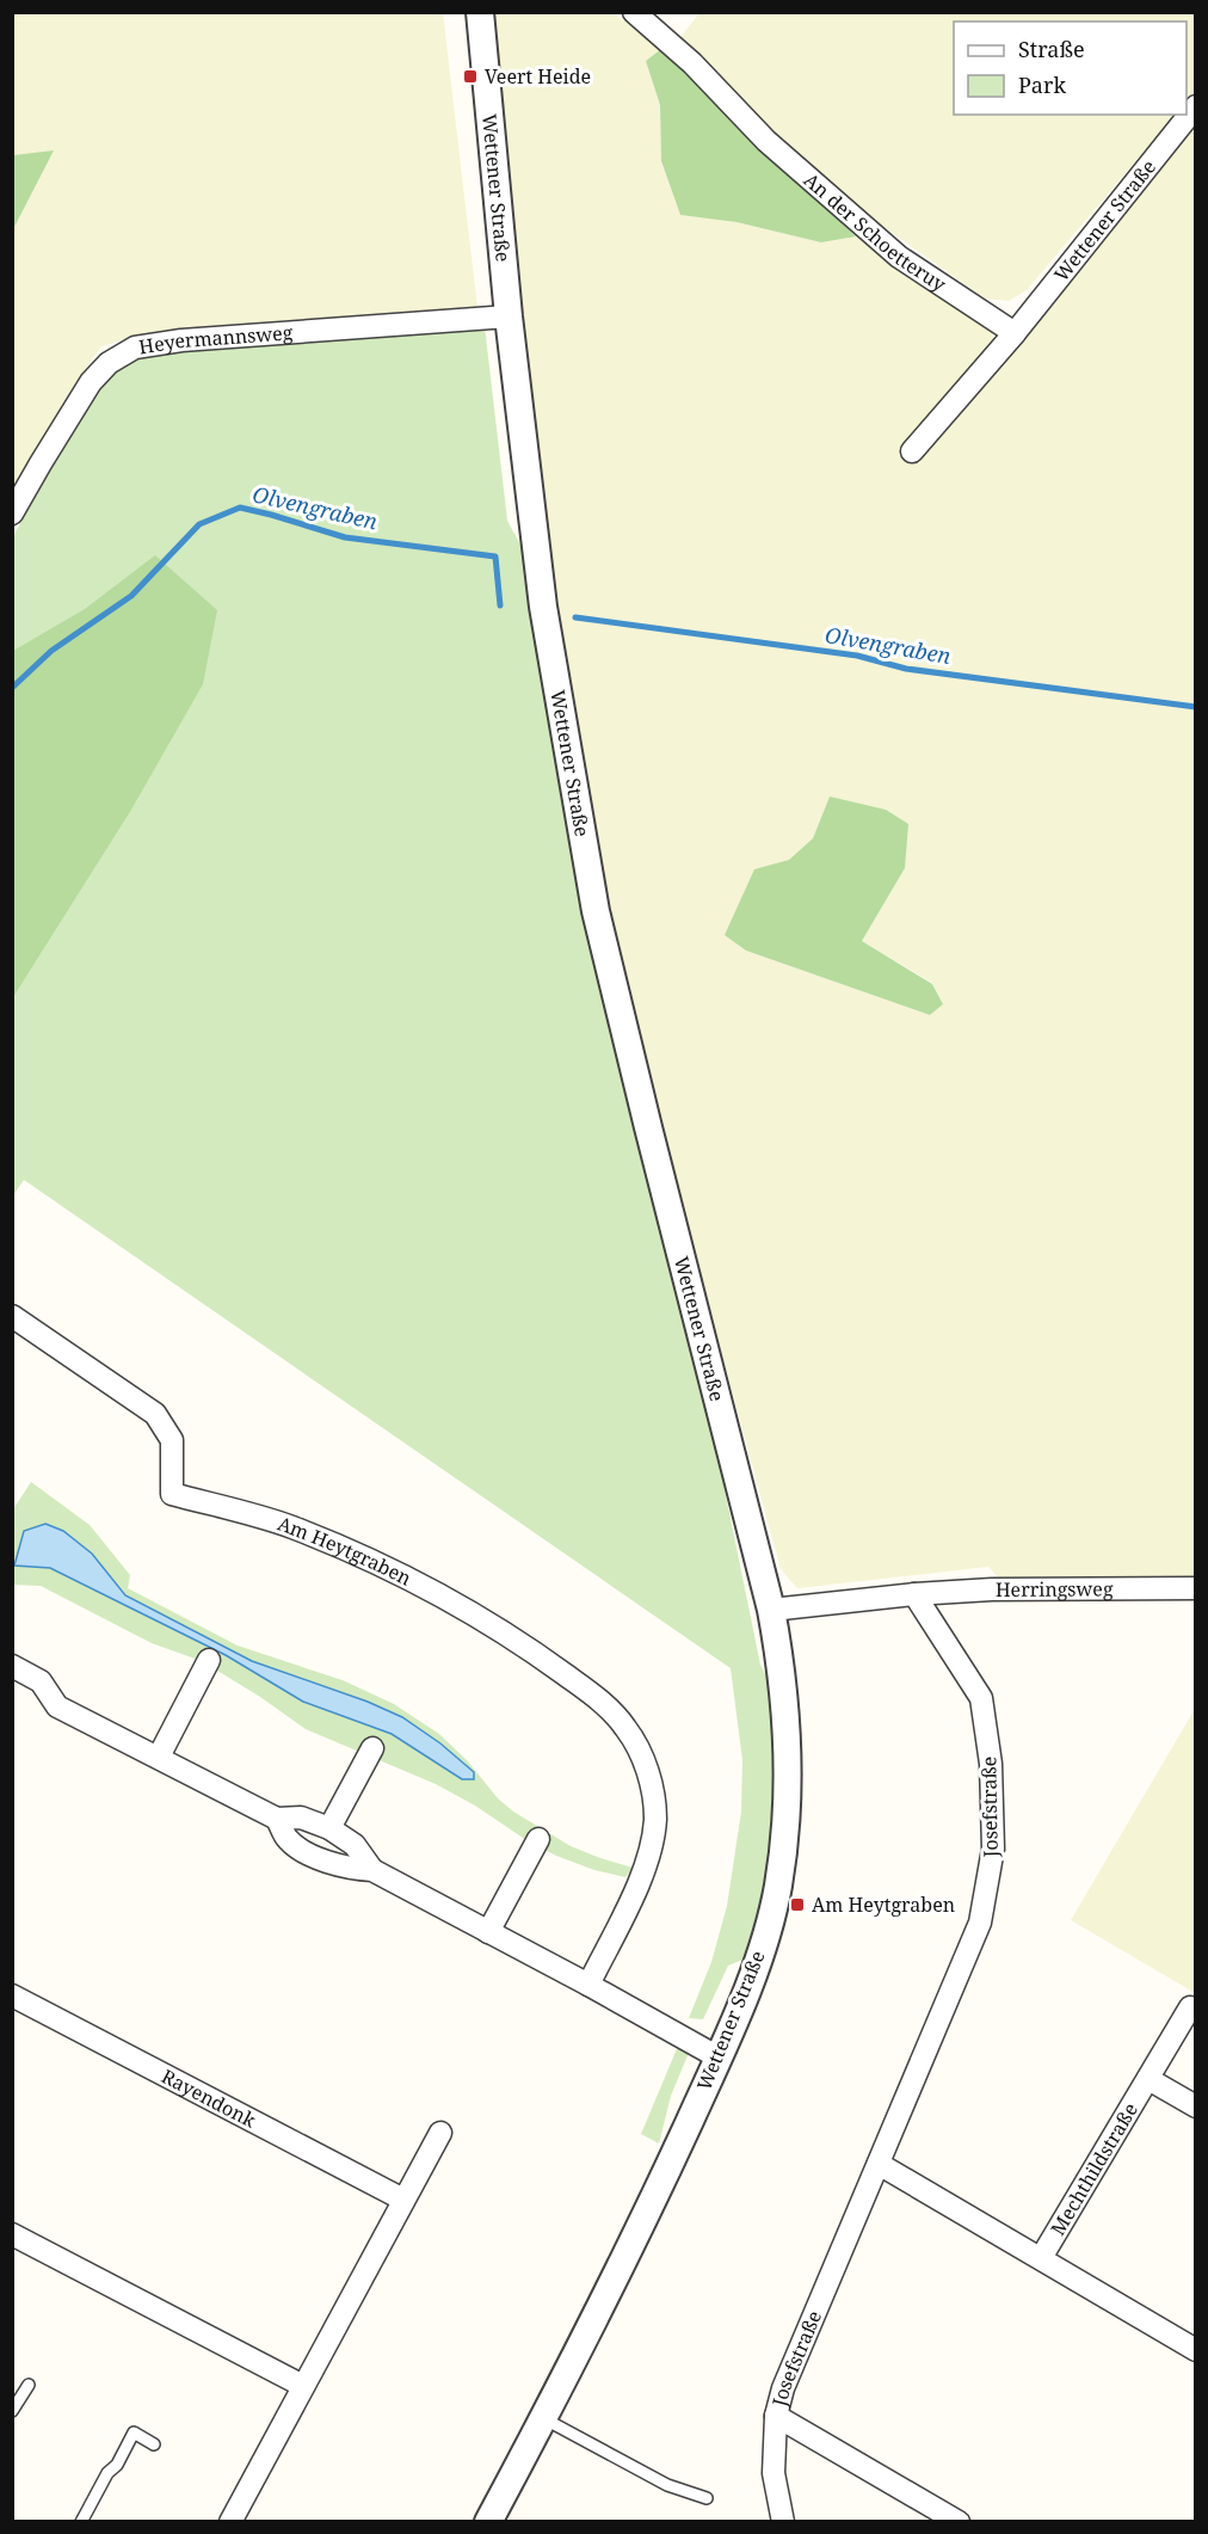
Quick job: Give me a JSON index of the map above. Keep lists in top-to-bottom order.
{
  "streets": {
    "street": [
      "Wettener Straße",
      "An der Schoetteruy",
      "Heyermannsweg",
      "Am Heytgraben",
      "Herringsweg",
      "Josefstraße",
      "Rayendonk",
      "Mechthildstraße"
    ]
  },
  "crossings": [
    ["Wettener Straße", "An der Schoetteruy"],
    ["Wettener Straße", "Heyermannsweg"],
    ["Herringsweg", "Josefstraße"]
  ],
  "water": ["Olvengraben"],
  "places": {
    "transit": ["Veert Heide", "Am Heytgraben"]
  },
  "legend": ["Straße", "Park"]
}
